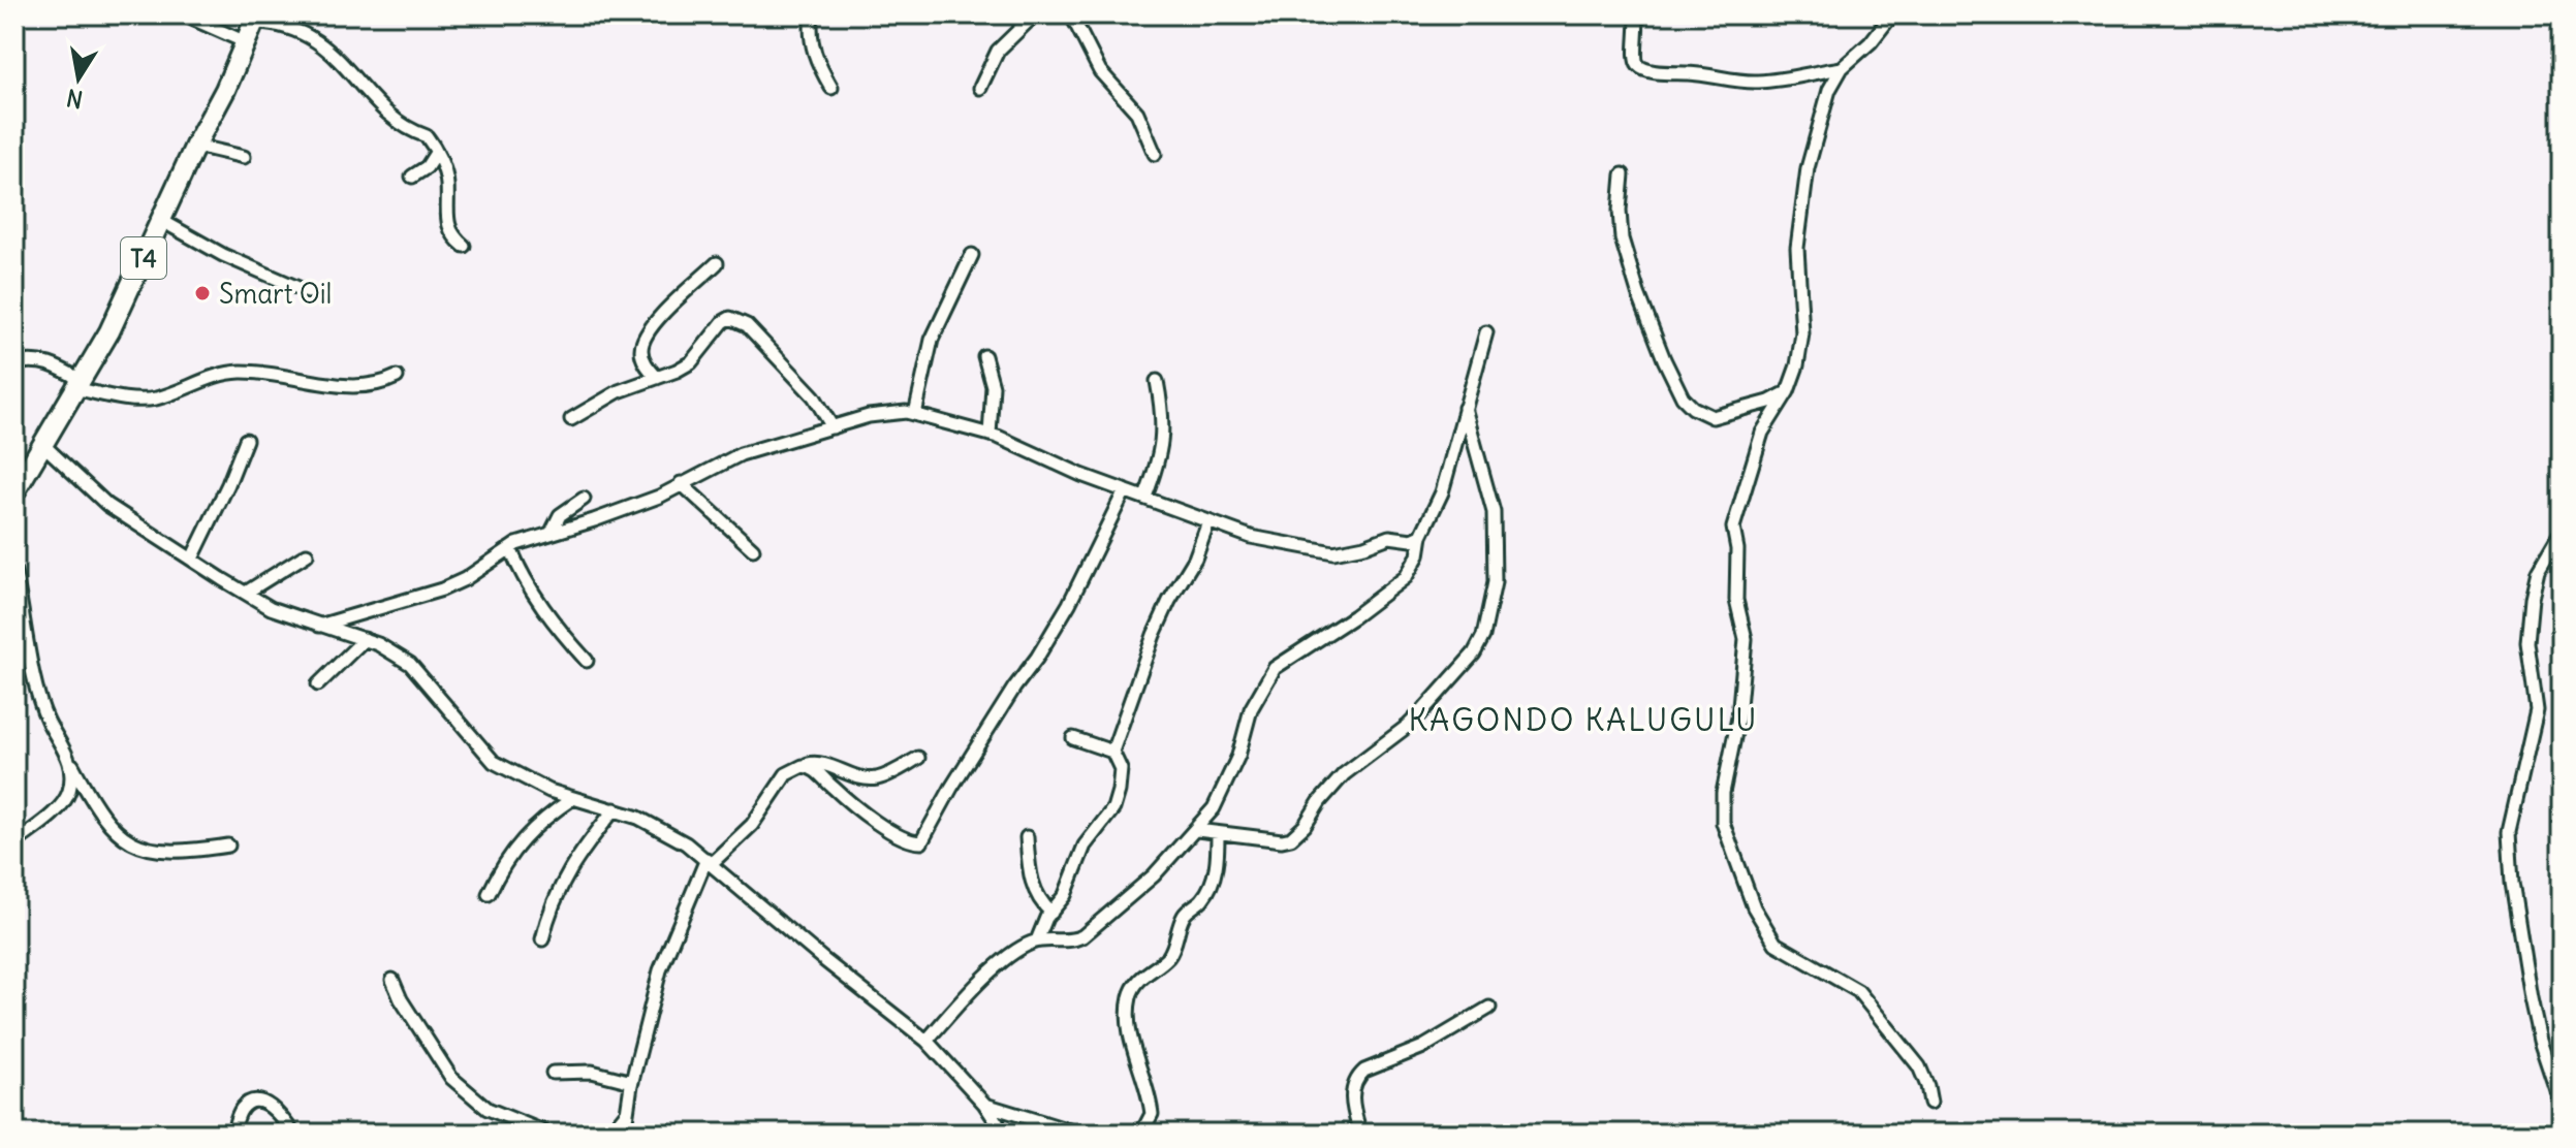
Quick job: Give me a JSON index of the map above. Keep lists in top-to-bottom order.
{
  "streets": {
    "highway": ["T4"]
  },
  "districts": ["KAGONDO KALUGULU"],
  "places": ["Smart Oil"],
  "north": "bottom"
}
